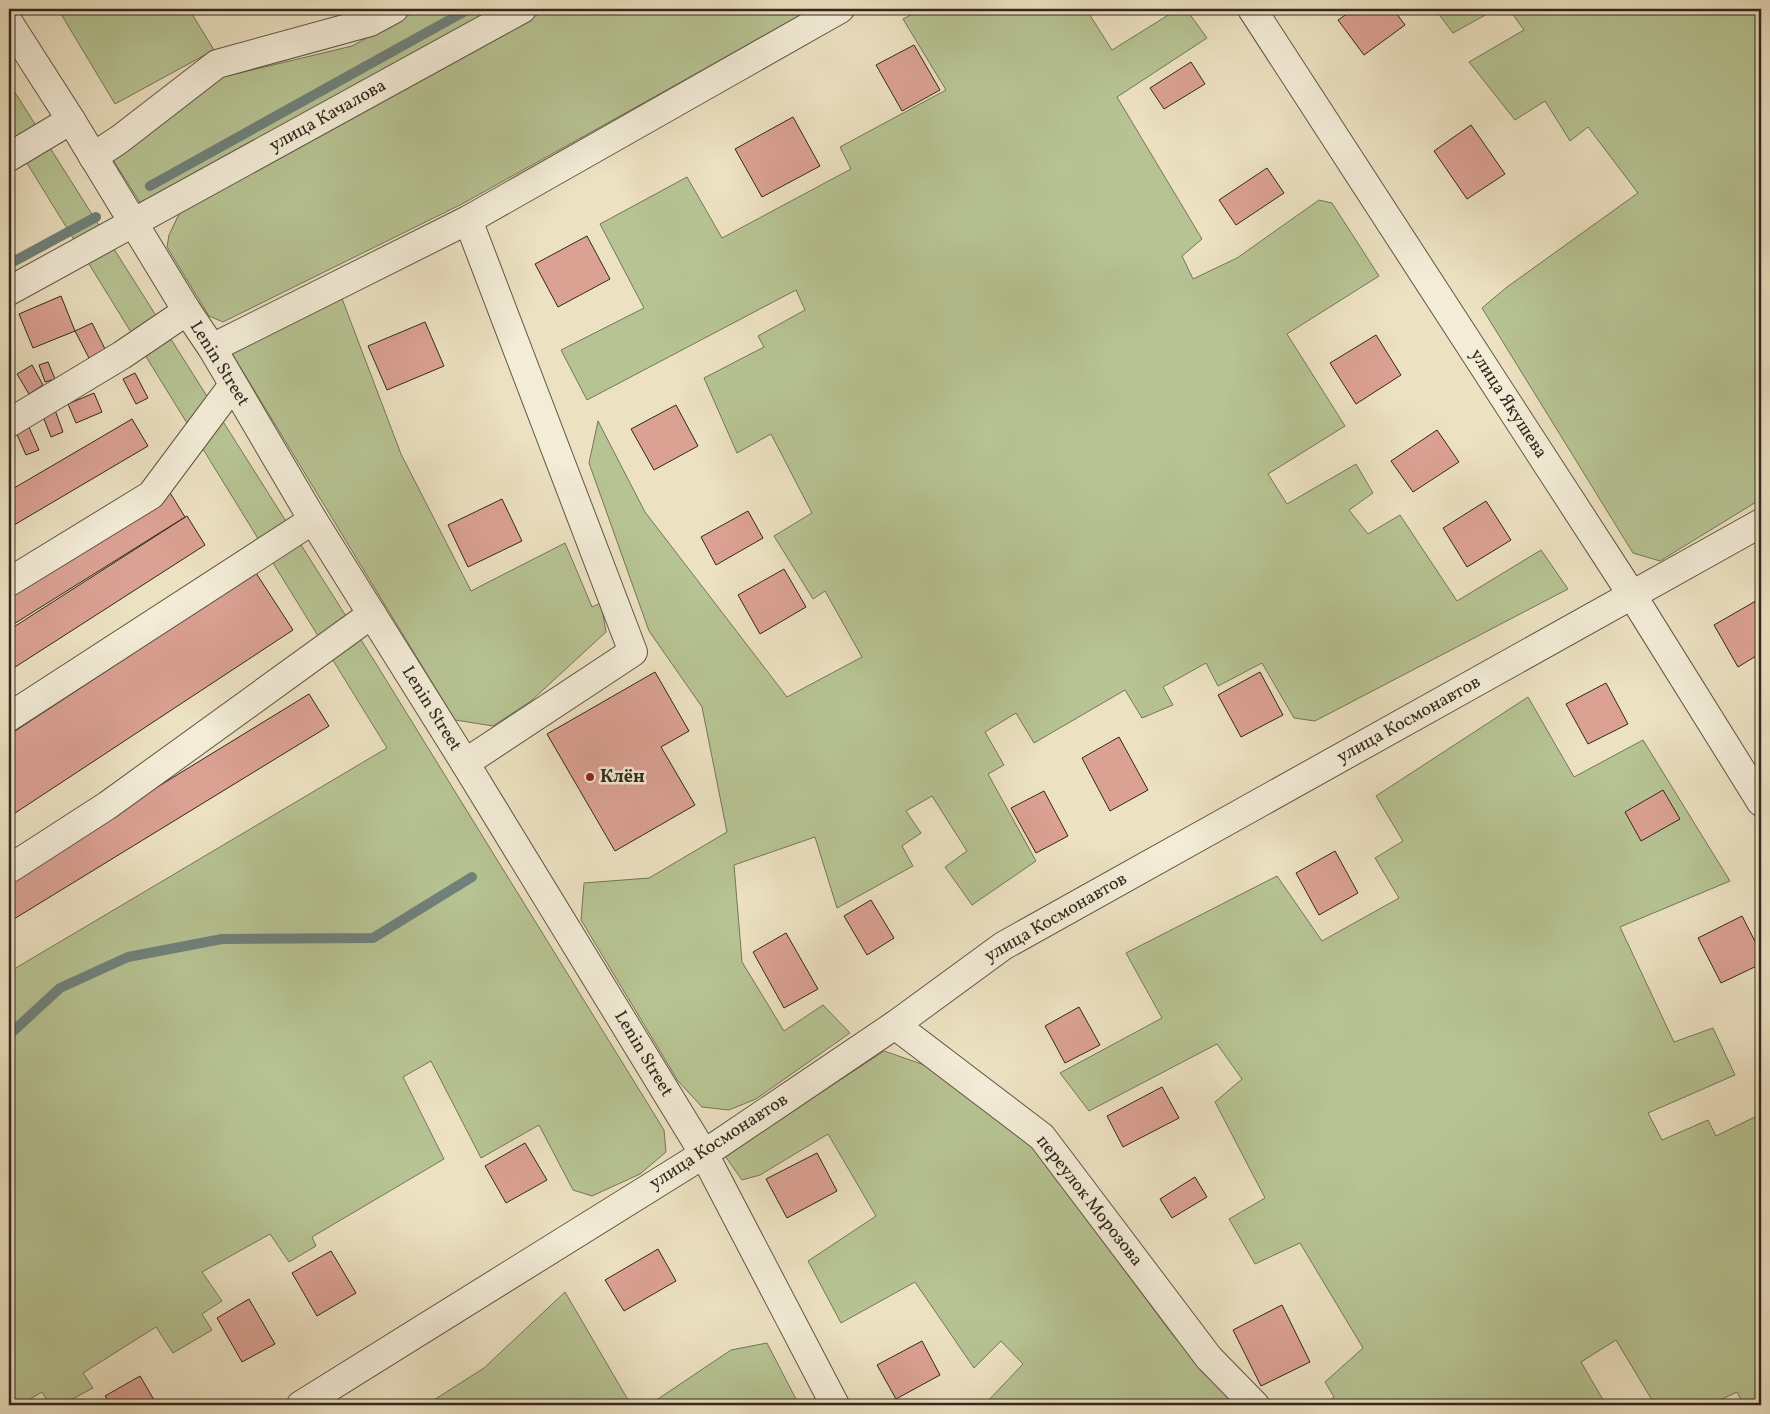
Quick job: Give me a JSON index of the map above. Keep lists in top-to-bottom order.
{
  "streets": {
    "street": [
      "улица Качалова",
      "Lenin Street",
      "улица Якушева",
      "улица Космонавтов",
      "переулок Морозова"
    ]
  },
  "crossings": [
    ["улица Качалова", "Lenin Street"],
    ["Lenin Street", "улица Космонавтов"],
    ["улица Якушева", "улица Космонавтов"],
    ["улица Космонавтов", "переулок Морозова"]
  ],
  "places": ["Клён"]
}
